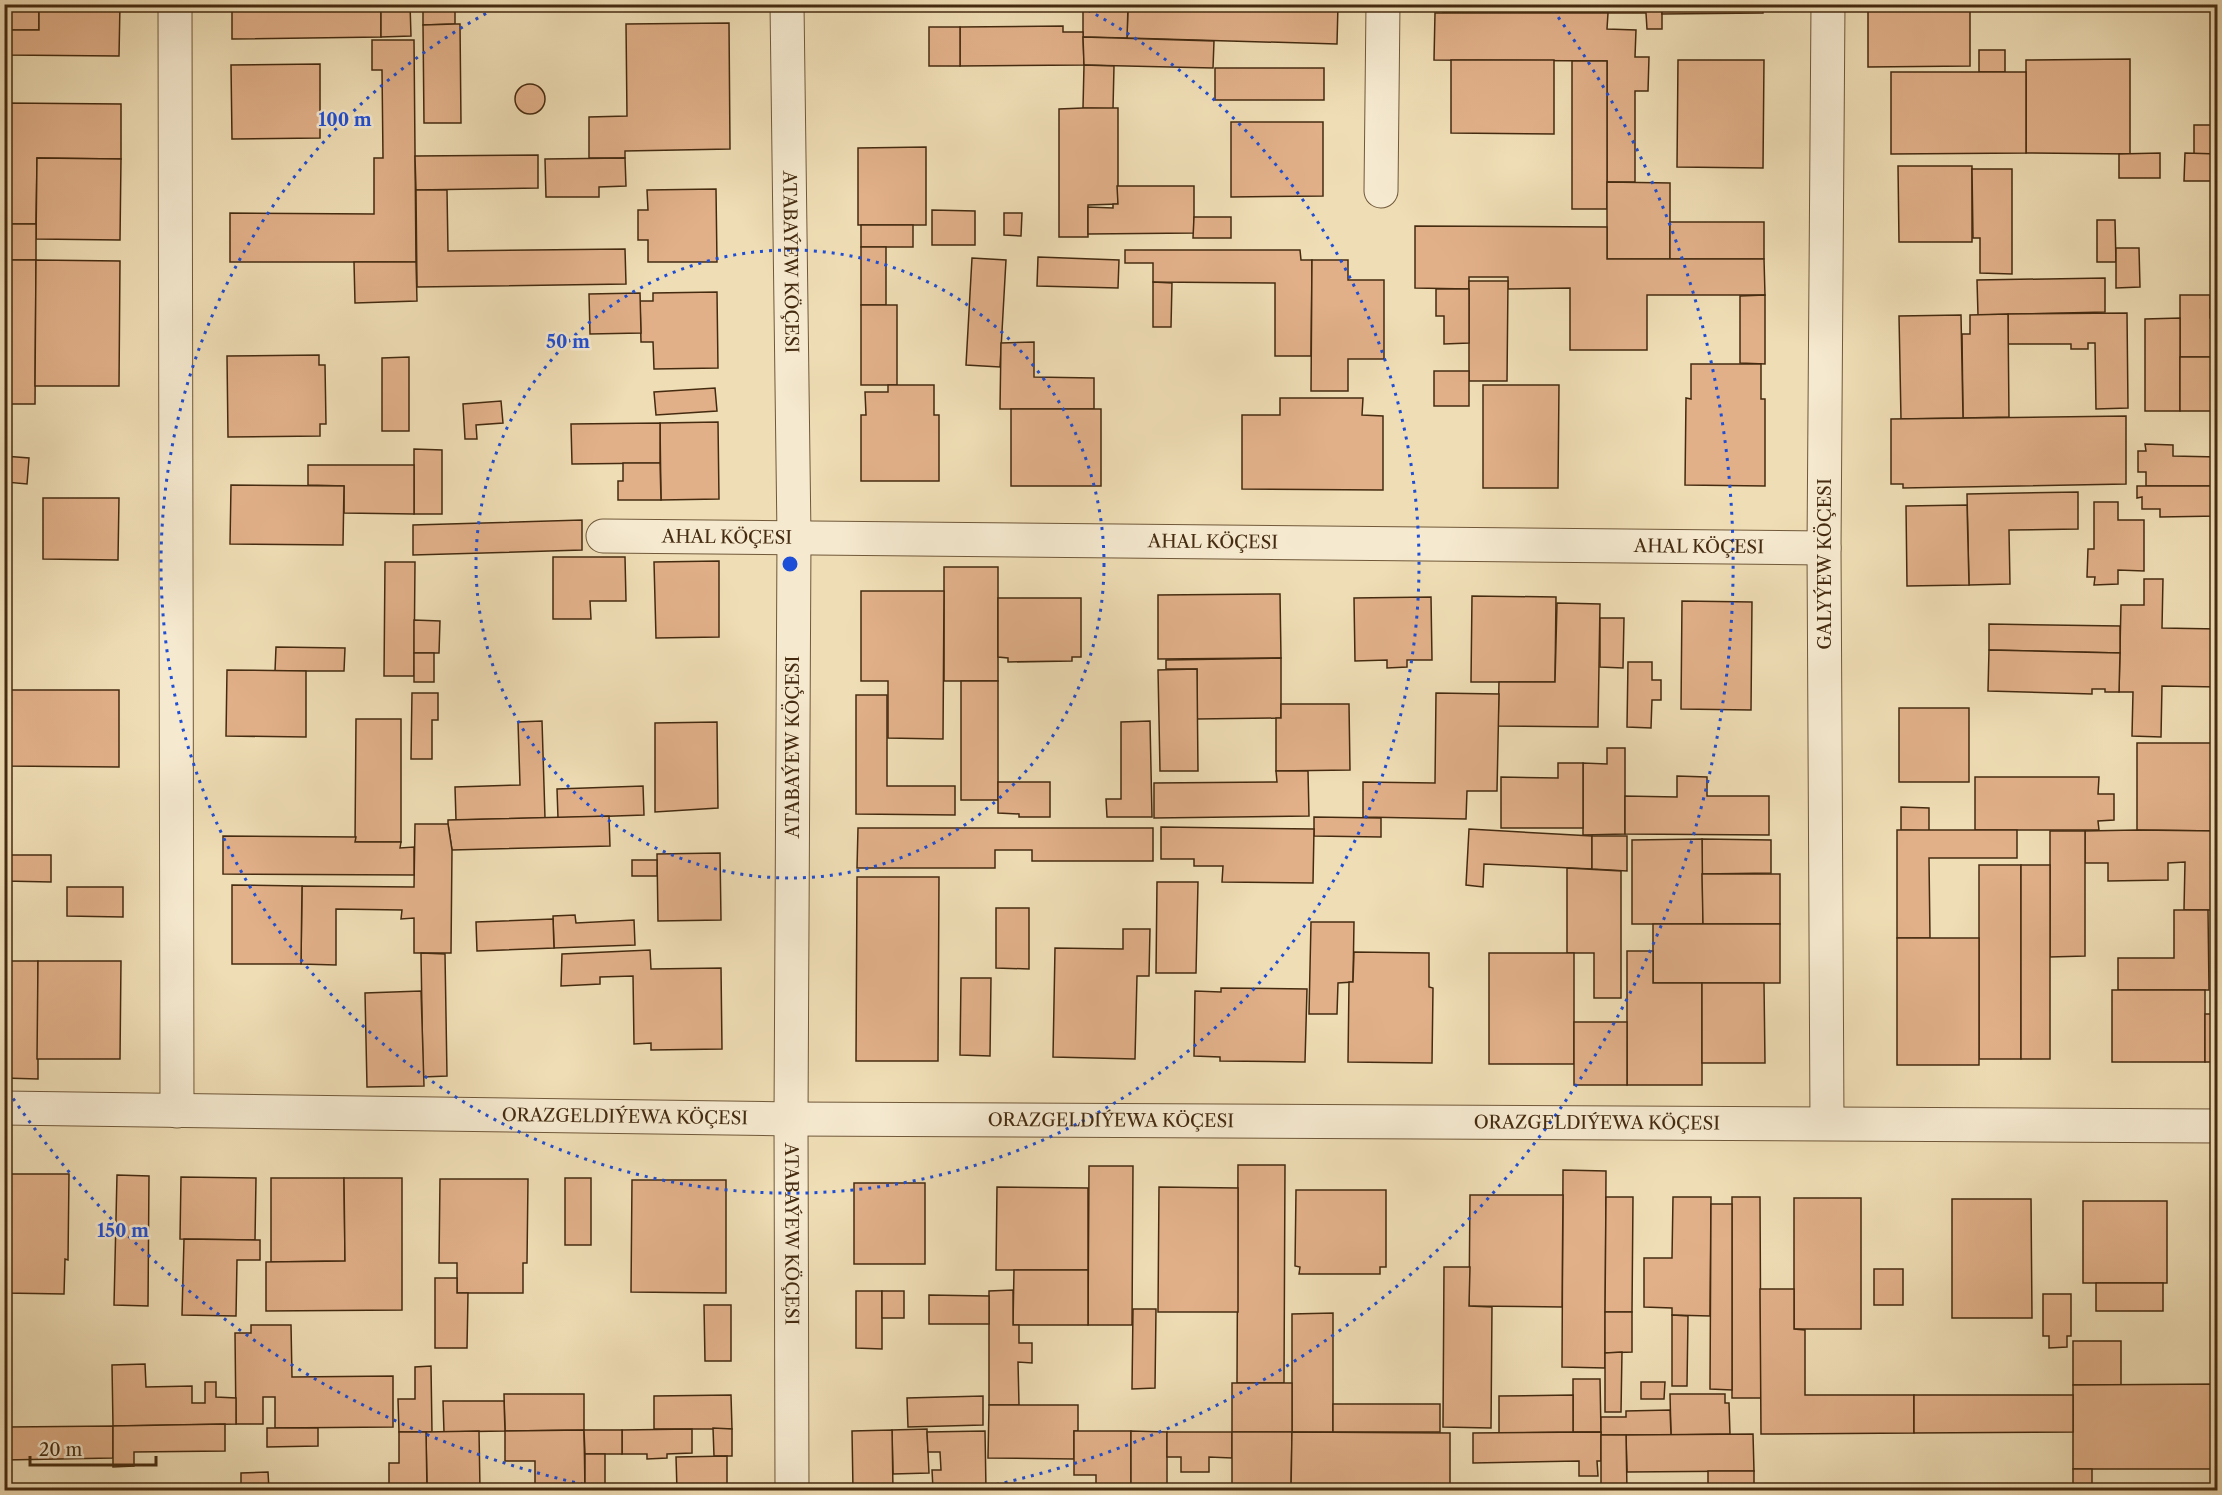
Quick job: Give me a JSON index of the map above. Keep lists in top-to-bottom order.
{
  "streets": {
    "street": [
      "ATABAÝEW KÖÇESI",
      "AHAL KÖÇESI",
      "GALYÝEW KÖÇESI",
      "ORAZGELDIÝEWA KÖÇESI"
    ]
  },
  "crossings": [
    ["ATABAÝEW KÖÇESI", "AHAL KÖÇESI"],
    ["ATABAÝEW KÖÇESI", "ORAZGELDIÝEWA KÖÇESI"],
    ["AHAL KÖÇESI", "GALYÝEW KÖÇESI"],
    ["GALYÝEW KÖÇESI", "ORAZGELDIÝEWA KÖÇESI"]
  ],
  "scale_bar": "20 m",
  "rings": ["100 m", "50 m", "150 m"]
}
